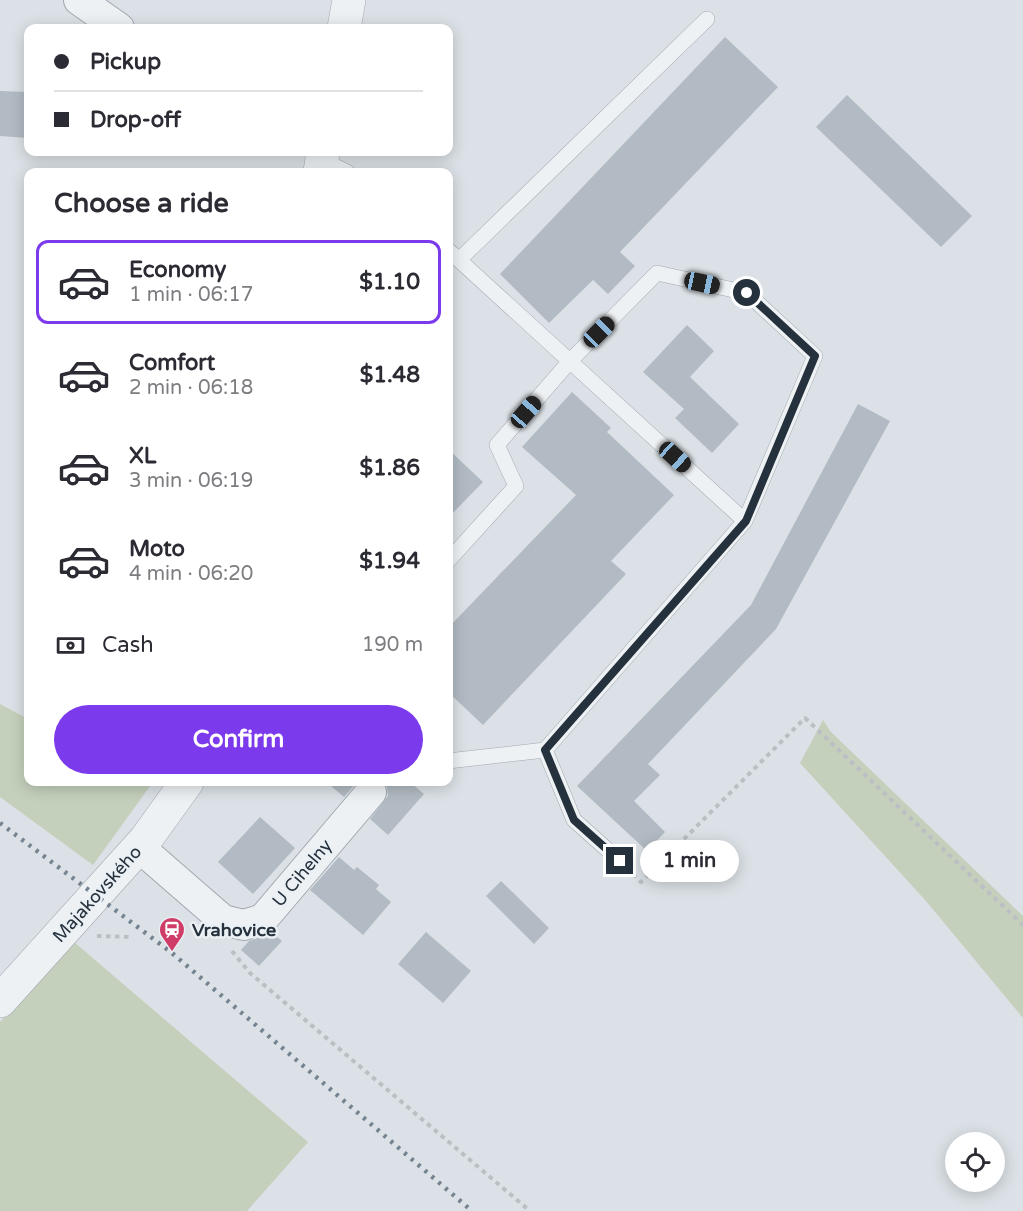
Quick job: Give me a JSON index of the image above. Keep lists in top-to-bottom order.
{
  "streets": {
    "street": ["U Cihelny", "Majakovského"]
  },
  "places": {
    "station": ["Vrahovice"]
  },
  "page": {
    "banner": ["Pickup", "Drop-off"],
    "heading": "Choose a ride",
    "list": [
      {
        "name": "Economy",
        "note": "1 min · 06:17",
        "value": "$1.10"
      },
      {
        "name": "Comfort",
        "note": "2 min · 06:18",
        "value": "$1.48"
      },
      {
        "name": "XL",
        "note": "3 min · 06:19",
        "value": "$1.86"
      },
      {
        "name": "Moto",
        "note": "4 min · 06:20",
        "value": "$1.94"
      }
    ],
    "pay": ["Cash", "190 m"],
    "buttons": "Confirm",
    "bubble": "1 min"
  }
}
